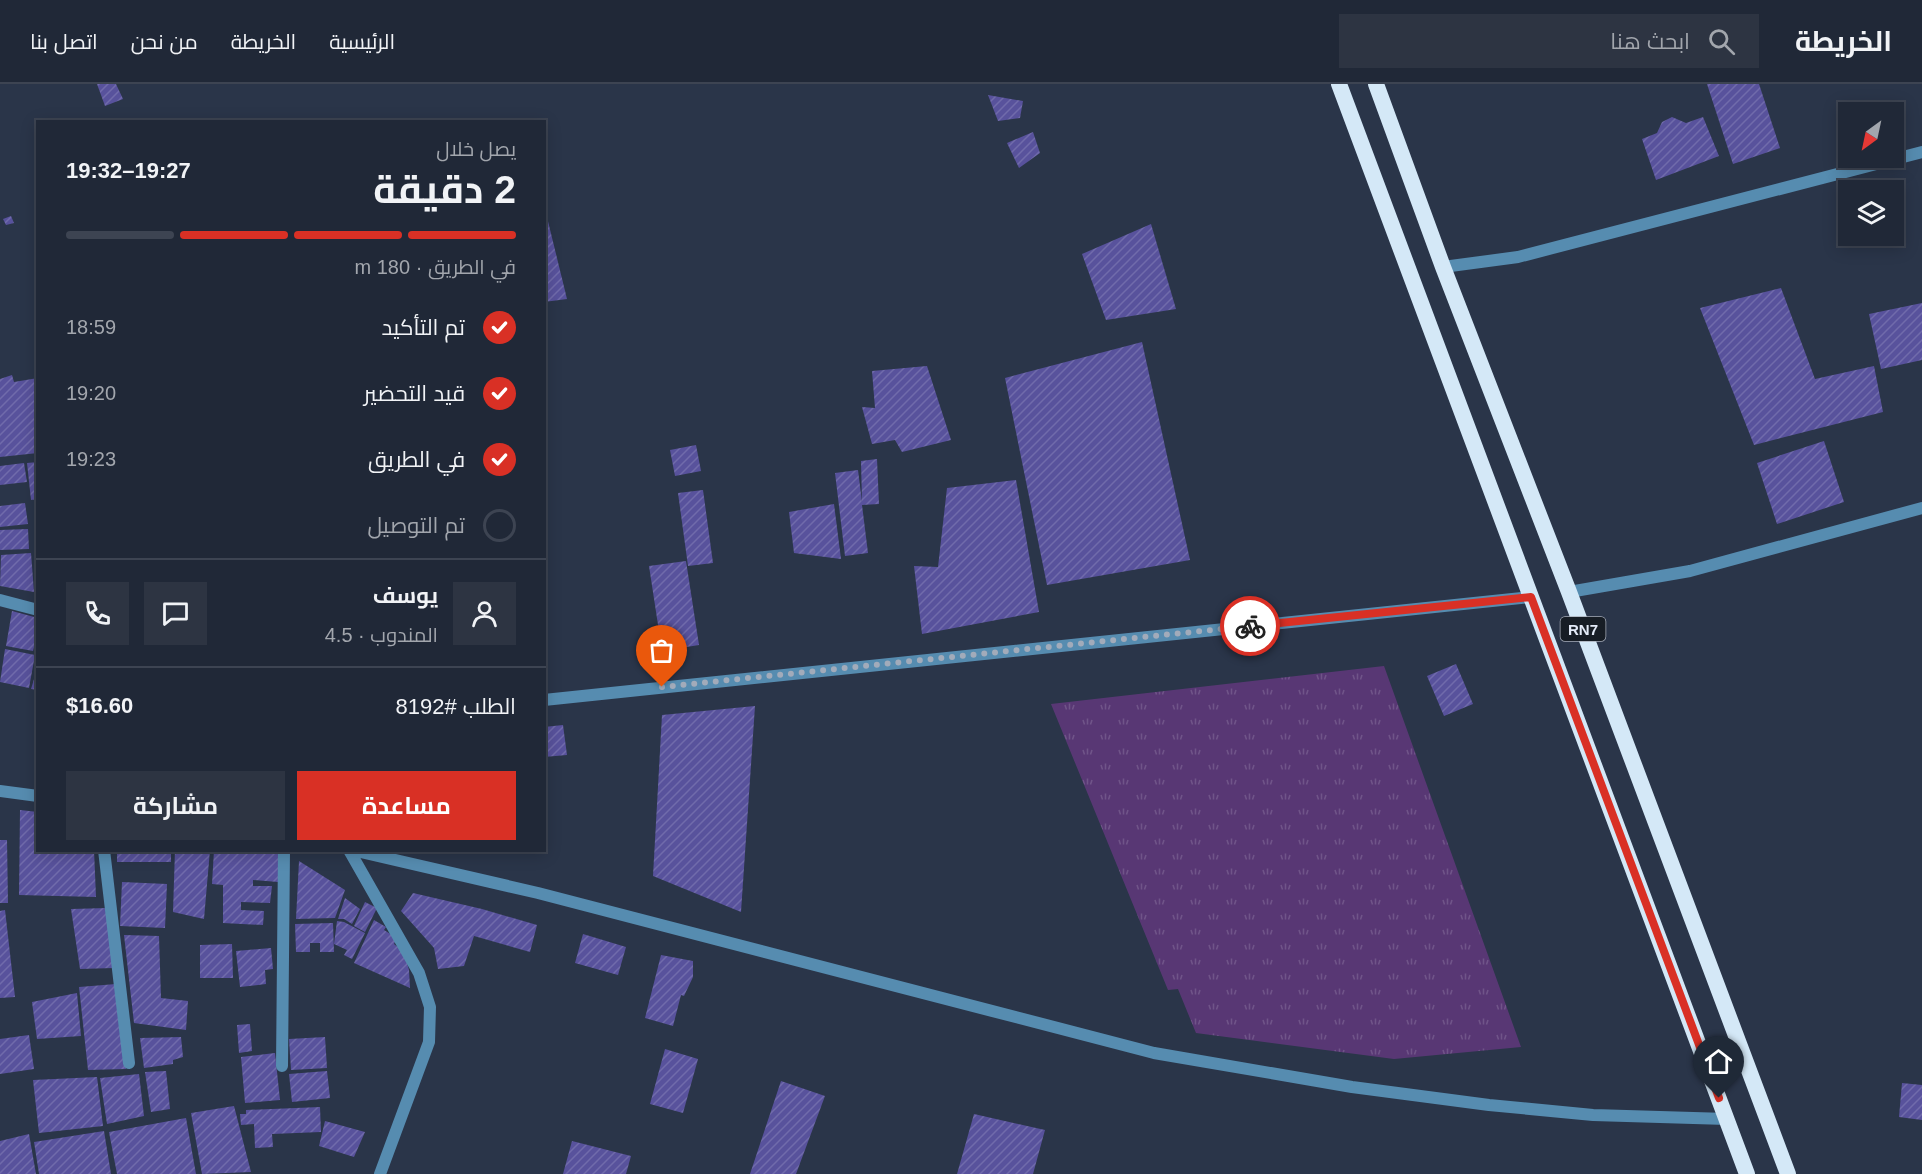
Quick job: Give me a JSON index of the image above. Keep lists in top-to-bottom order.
{
  "streets": {
    "highway": ["RN7"]
  },
  "north": "bottom left",
  "page": {
    "header": "الخريطة",
    "search": "ابحث هنا",
    "nav": [
      "الرئيسية",
      "الخريطة",
      "من نحن",
      "اتصل بنا"
    ],
    "heading": ["2 دقيقة", "يصل خلال", "19:27–19:32"],
    "panel": [
      "يوسف",
      "المندوب · 4.5",
      "الطلب #8192",
      "$16.60"
    ],
    "bar": "في الطريق · 180 m",
    "list": [
      ["تم التأكيد", "18:59"],
      ["قيد التحضير", "19:20"],
      ["في الطريق", "19:23"],
      "تم التوصيل"
    ],
    "buttons": ["مساعدة", "مشاركة"]
  }
}
